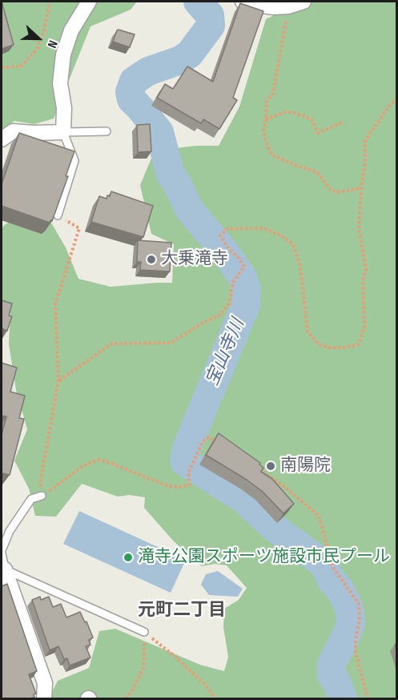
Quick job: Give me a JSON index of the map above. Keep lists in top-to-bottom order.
{
  "districts": ["元町二丁目"],
  "water": ["宝山寺川"],
  "places": ["大乗滝寺", "南陽院", "滝寺公園スポーツ施設市民プール"],
  "north": "right"
}
